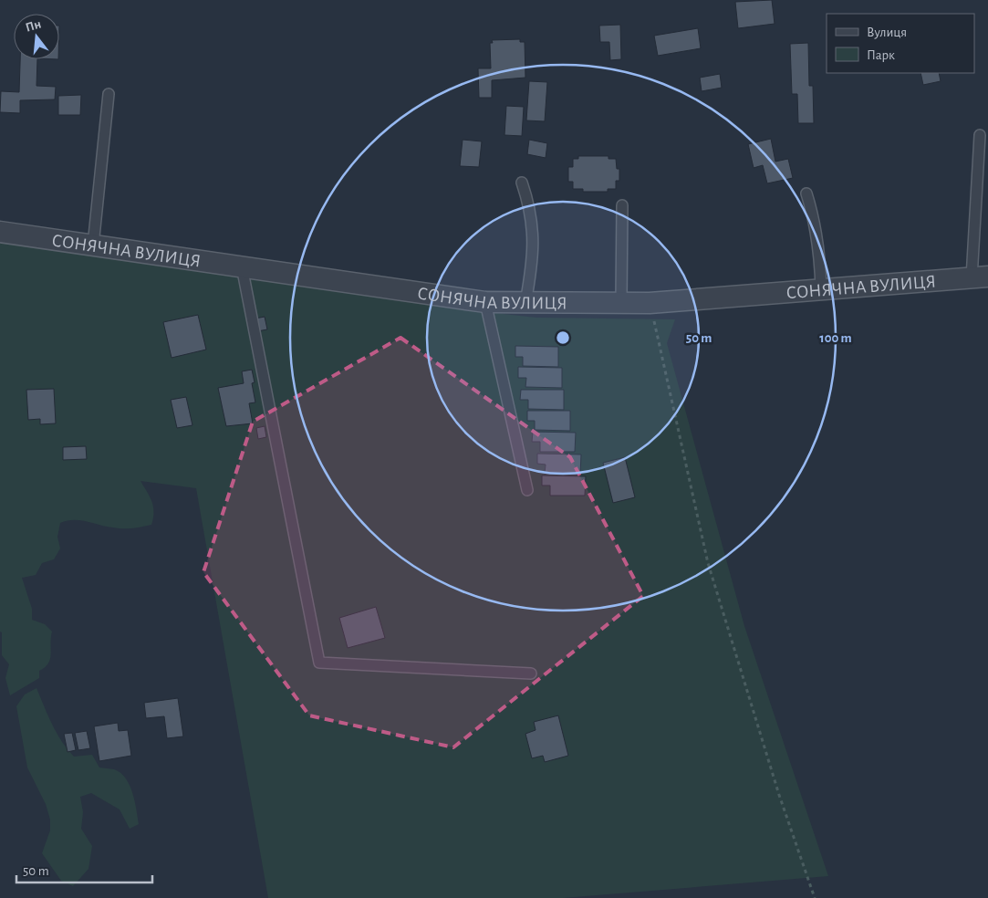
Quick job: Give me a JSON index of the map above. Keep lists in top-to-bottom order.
{
  "streets": {
    "street": ["СОНЯЧНА ВУЛИЦЯ"]
  },
  "legend": ["Вулиця", "Парк"],
  "scale_bar": "50 m",
  "north": "top",
  "rings": ["50 m", "100 m"]
}
